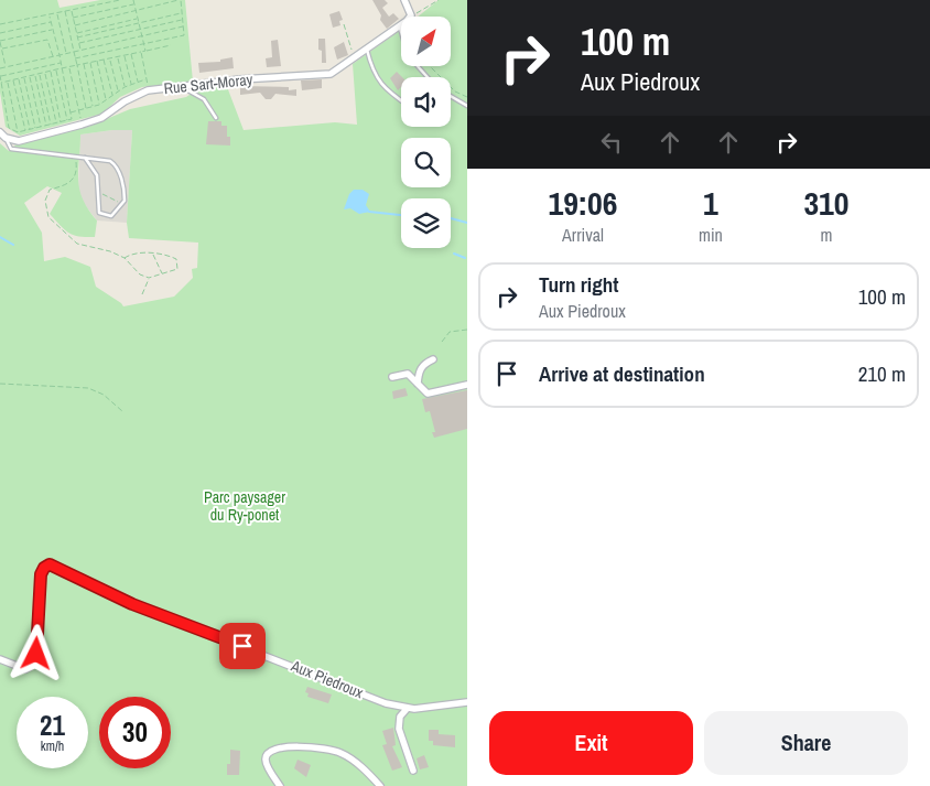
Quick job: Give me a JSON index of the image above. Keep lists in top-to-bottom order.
{
  "streets": {
    "street": ["Rue Sart-Moray", "Aux Piedroux"]
  },
  "parks": ["Parc paysager du Ry-ponet"],
  "north": "top right",
  "page": {
    "turn": ["100 m", "Aux Piedroux"],
    "eta": [
      "19:06",
      "Arrival",
      "1",
      "min",
      "310",
      "m"
    ],
    "list": [
      {
        "name": "Turn right",
        "note": "Aux Piedroux",
        "value": "100 m"
      },
      {
        "name": "Arrive at destination",
        "value": "210 m"
      }
    ],
    "speed": "21 km/h",
    "limit": "30",
    "buttons": ["Exit", "Share"]
  }
}
